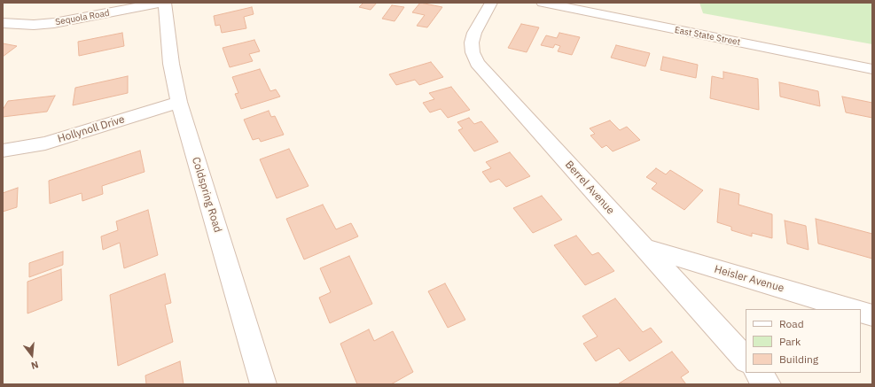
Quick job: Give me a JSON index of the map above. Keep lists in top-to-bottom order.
{
  "streets": {
    "street": [
      "Sequola Road",
      "East State Street",
      "Hollynoll Drive",
      "Berrel Avenue",
      "Coldspring Road",
      "Heisler Avenue"
    ]
  },
  "crossings": [
    ["Hollynoll Drive", "Coldspring Road"],
    ["Berrel Avenue", "Heisler Avenue"]
  ],
  "legend": ["Road", "Park", "Building"],
  "north": "bottom"
}
